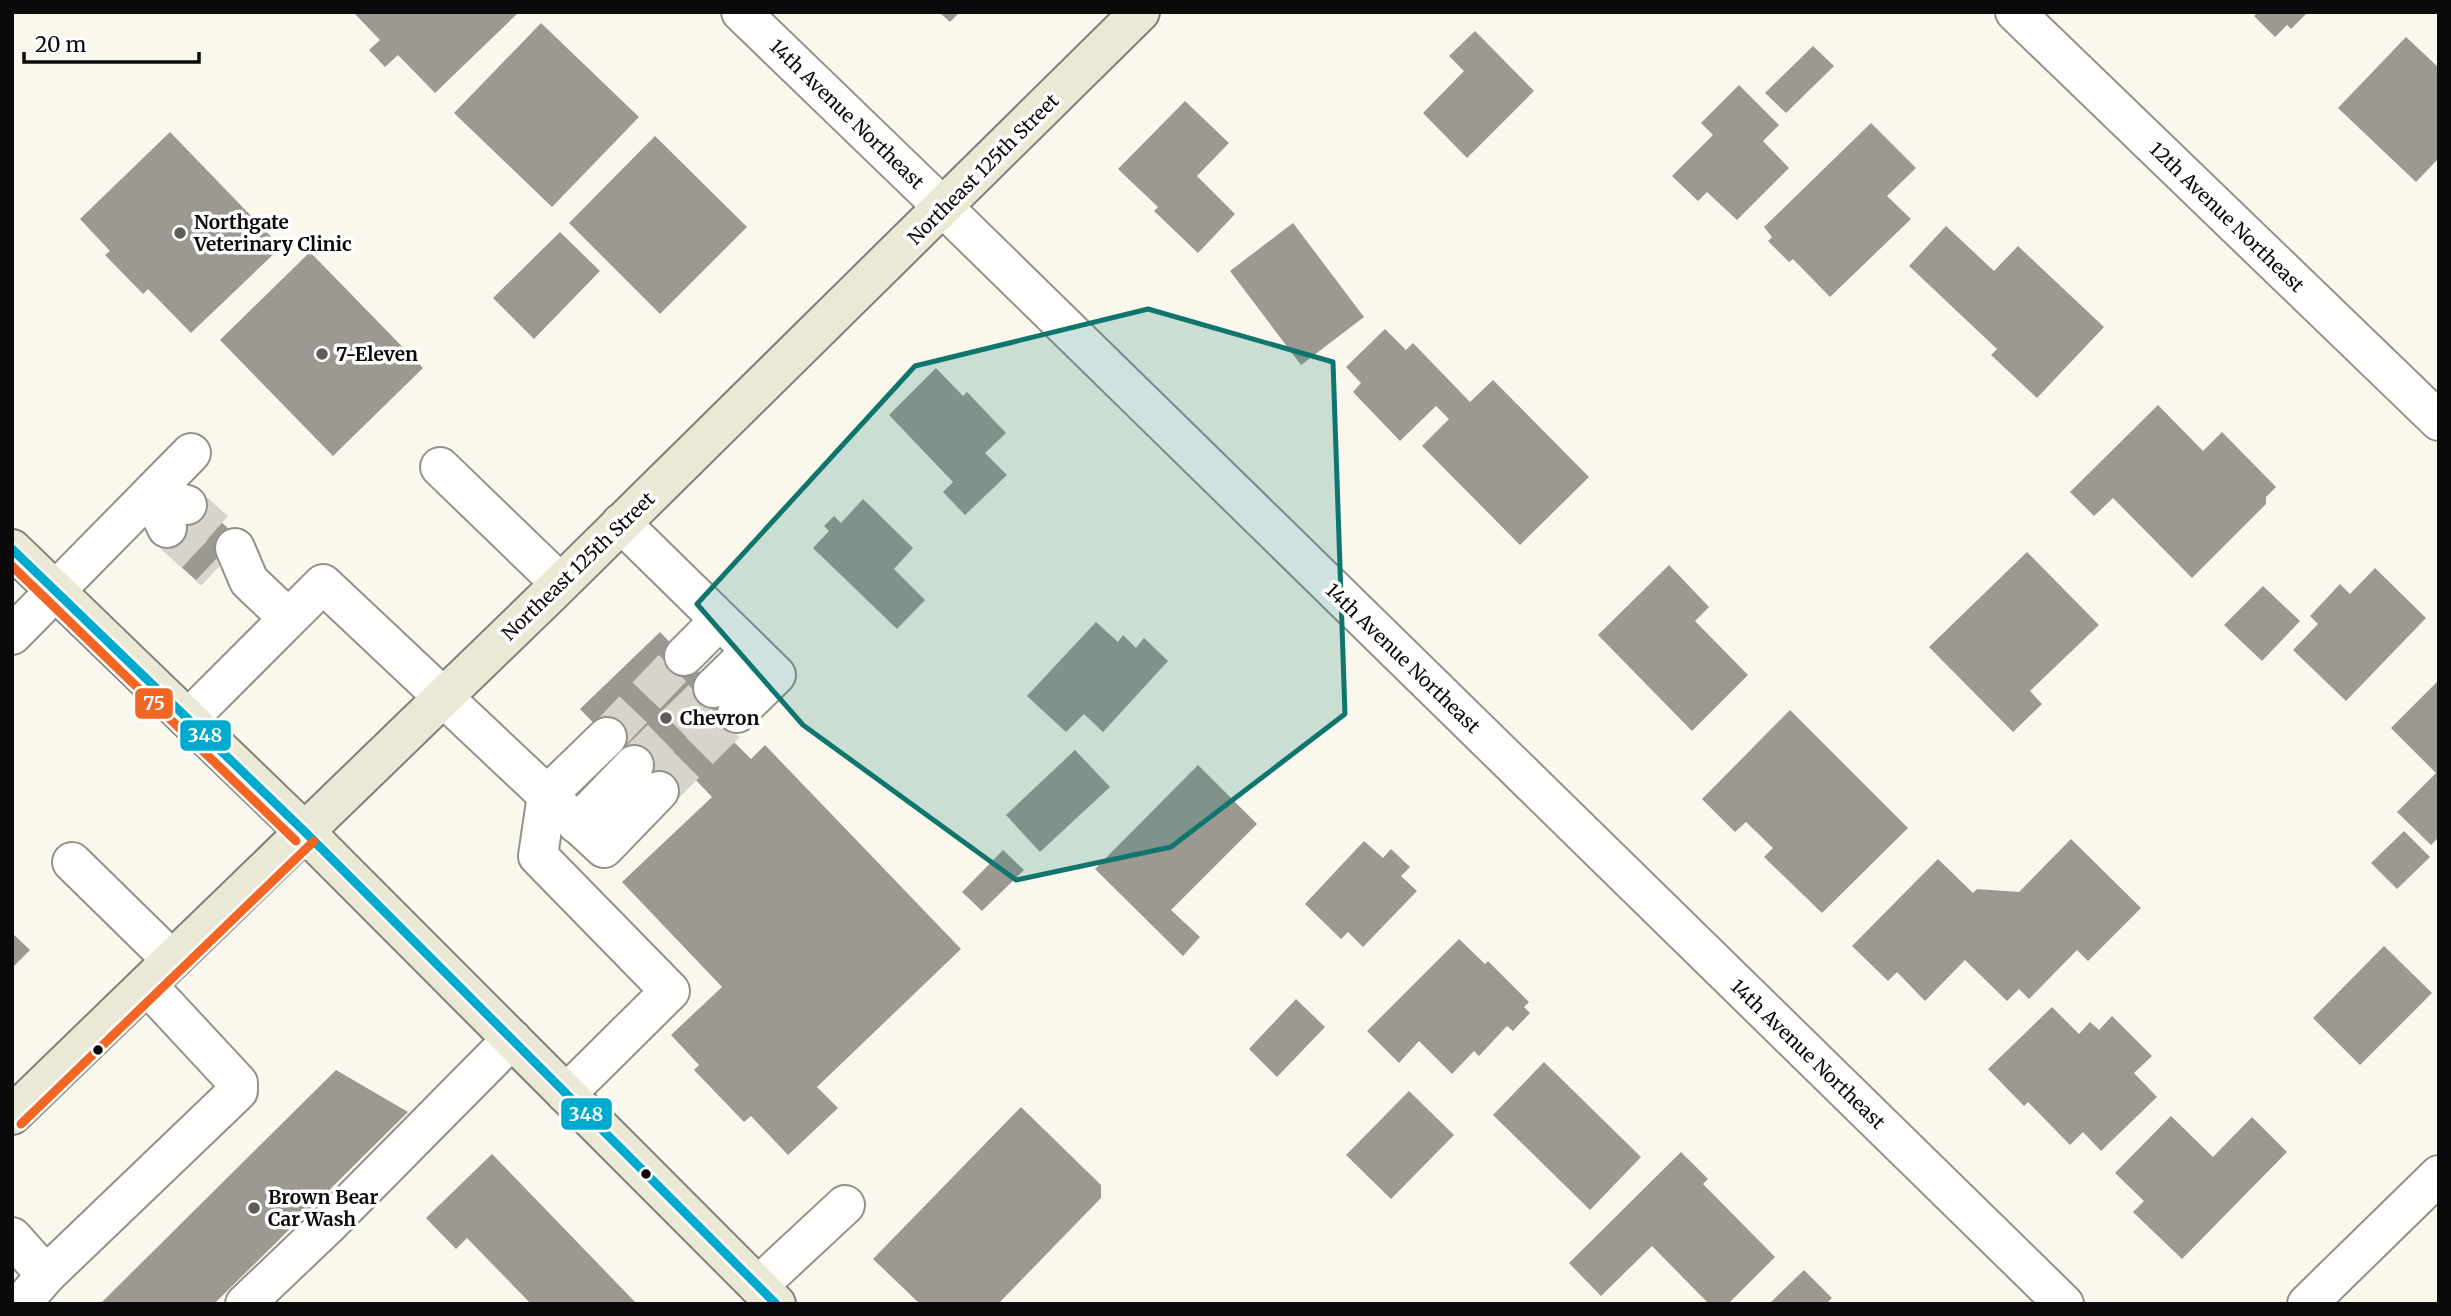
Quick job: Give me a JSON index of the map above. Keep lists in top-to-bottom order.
{
  "streets": {
    "main road": ["Northeast 125th Street"],
    "street": ["14th Avenue Northeast", "12th Avenue Northeast"]
  },
  "crossings": [
    ["14th Avenue Northeast", "Northeast 125th Street"]
  ],
  "places": [
    "Northgate Veterinary Clinic",
    "7-Eleven",
    "Chevron",
    "Brown Bear Car Wash"
  ],
  "lines": ["transit line 348", "transit line 75"],
  "scale_bar": "20 m"
}
